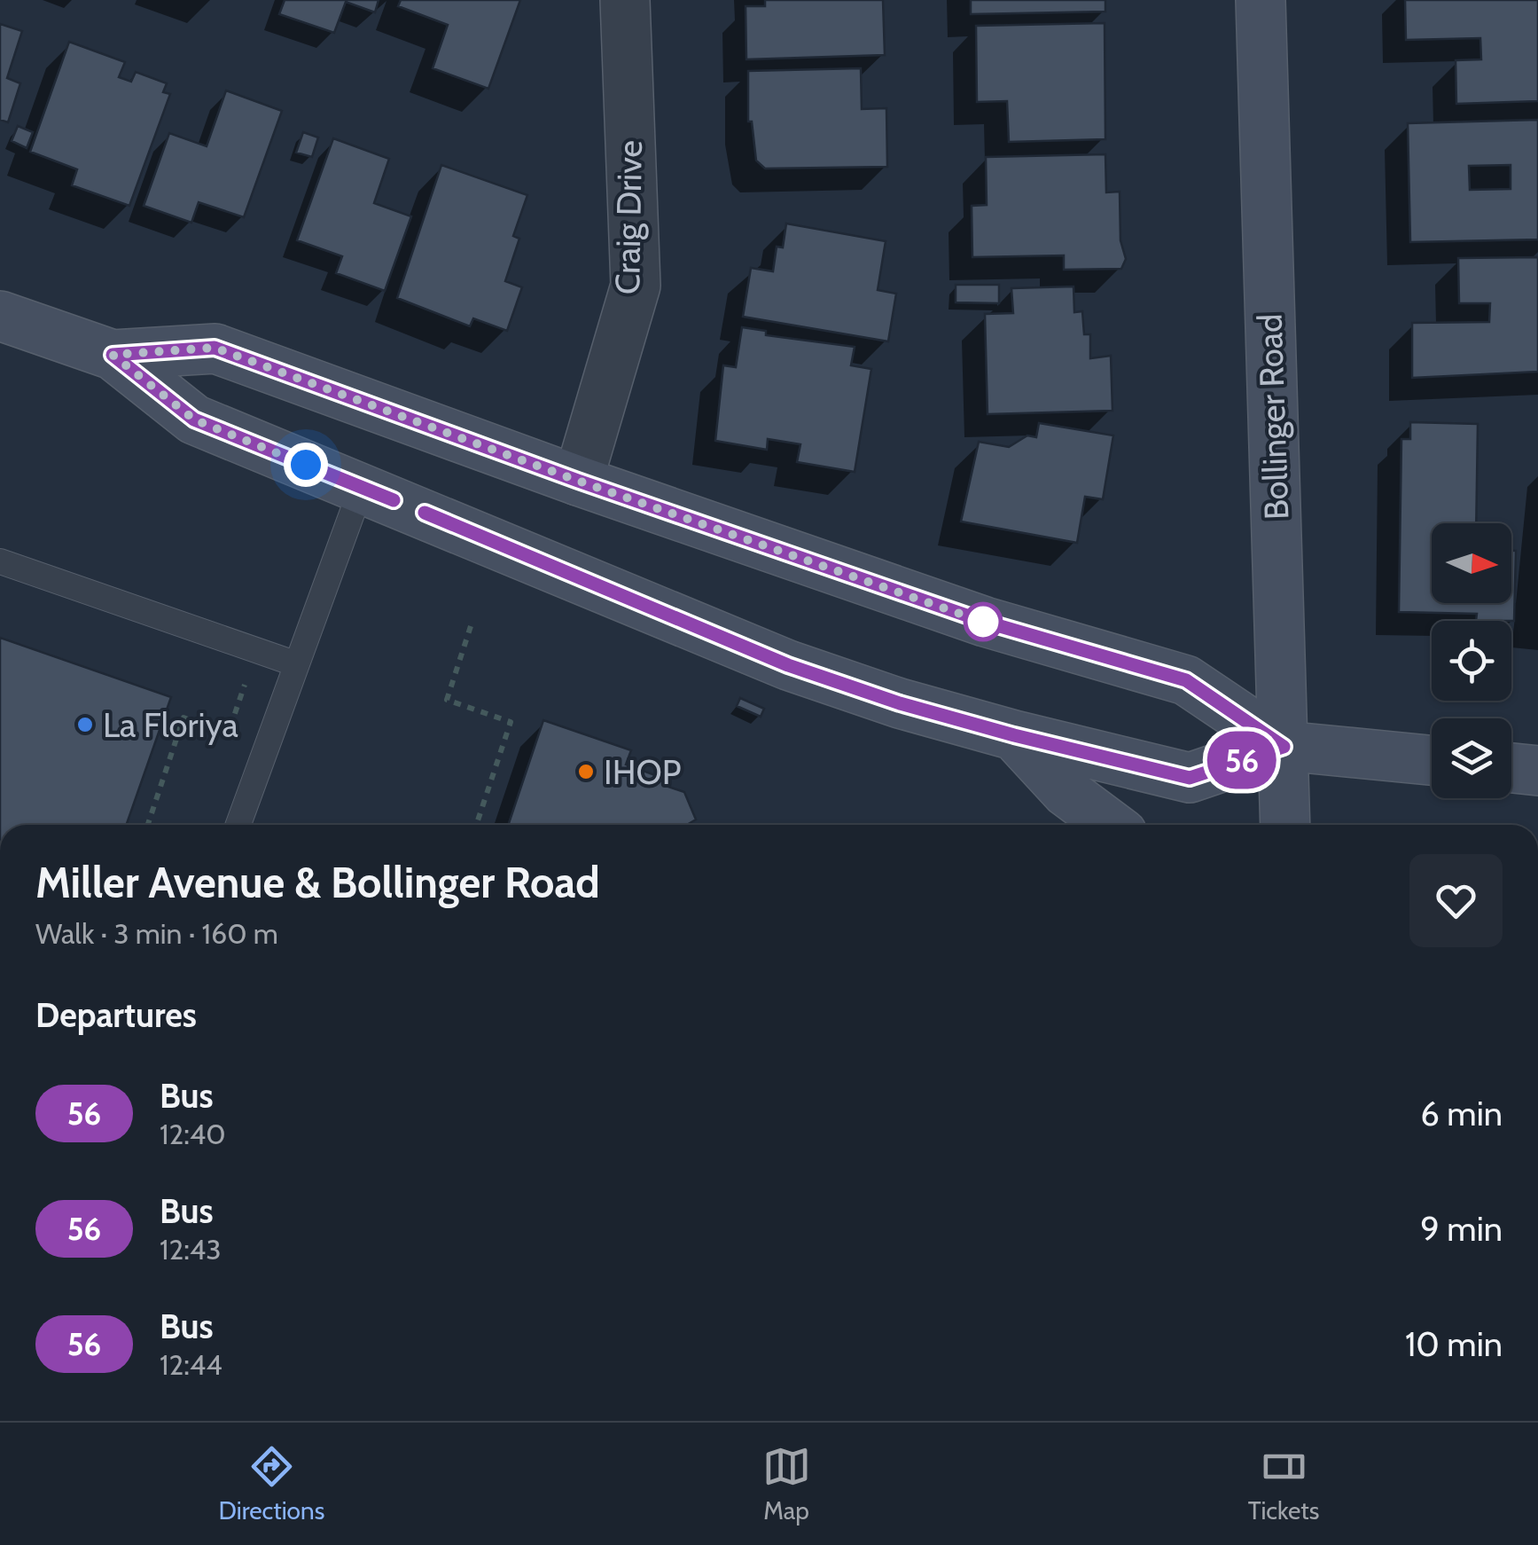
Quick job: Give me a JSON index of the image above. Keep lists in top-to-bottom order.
{
  "streets": {
    "main road": ["Bollinger Road"],
    "street": ["Craig Drive"]
  },
  "places": ["La Floriya", "IHOP"],
  "lines": ["bus line 56"],
  "north": "right",
  "page": {
    "on_map": "56",
    "heading": [
      ["Miller Avenue & Bollinger Road", "Walk · 3 min · 160 m"],
      "Departures"
    ],
    "list": [
      {
        "mark": "56",
        "name": "Bus",
        "note": "12:40",
        "value": "6 min"
      },
      {
        "mark": "56",
        "name": "Bus",
        "note": "12:43",
        "value": "9 min"
      },
      {
        "mark": "56",
        "name": "Bus",
        "note": "12:44",
        "value": "10 min"
      }
    ],
    "tabs": ["Directions", "Map", "Tickets"]
  }
}
